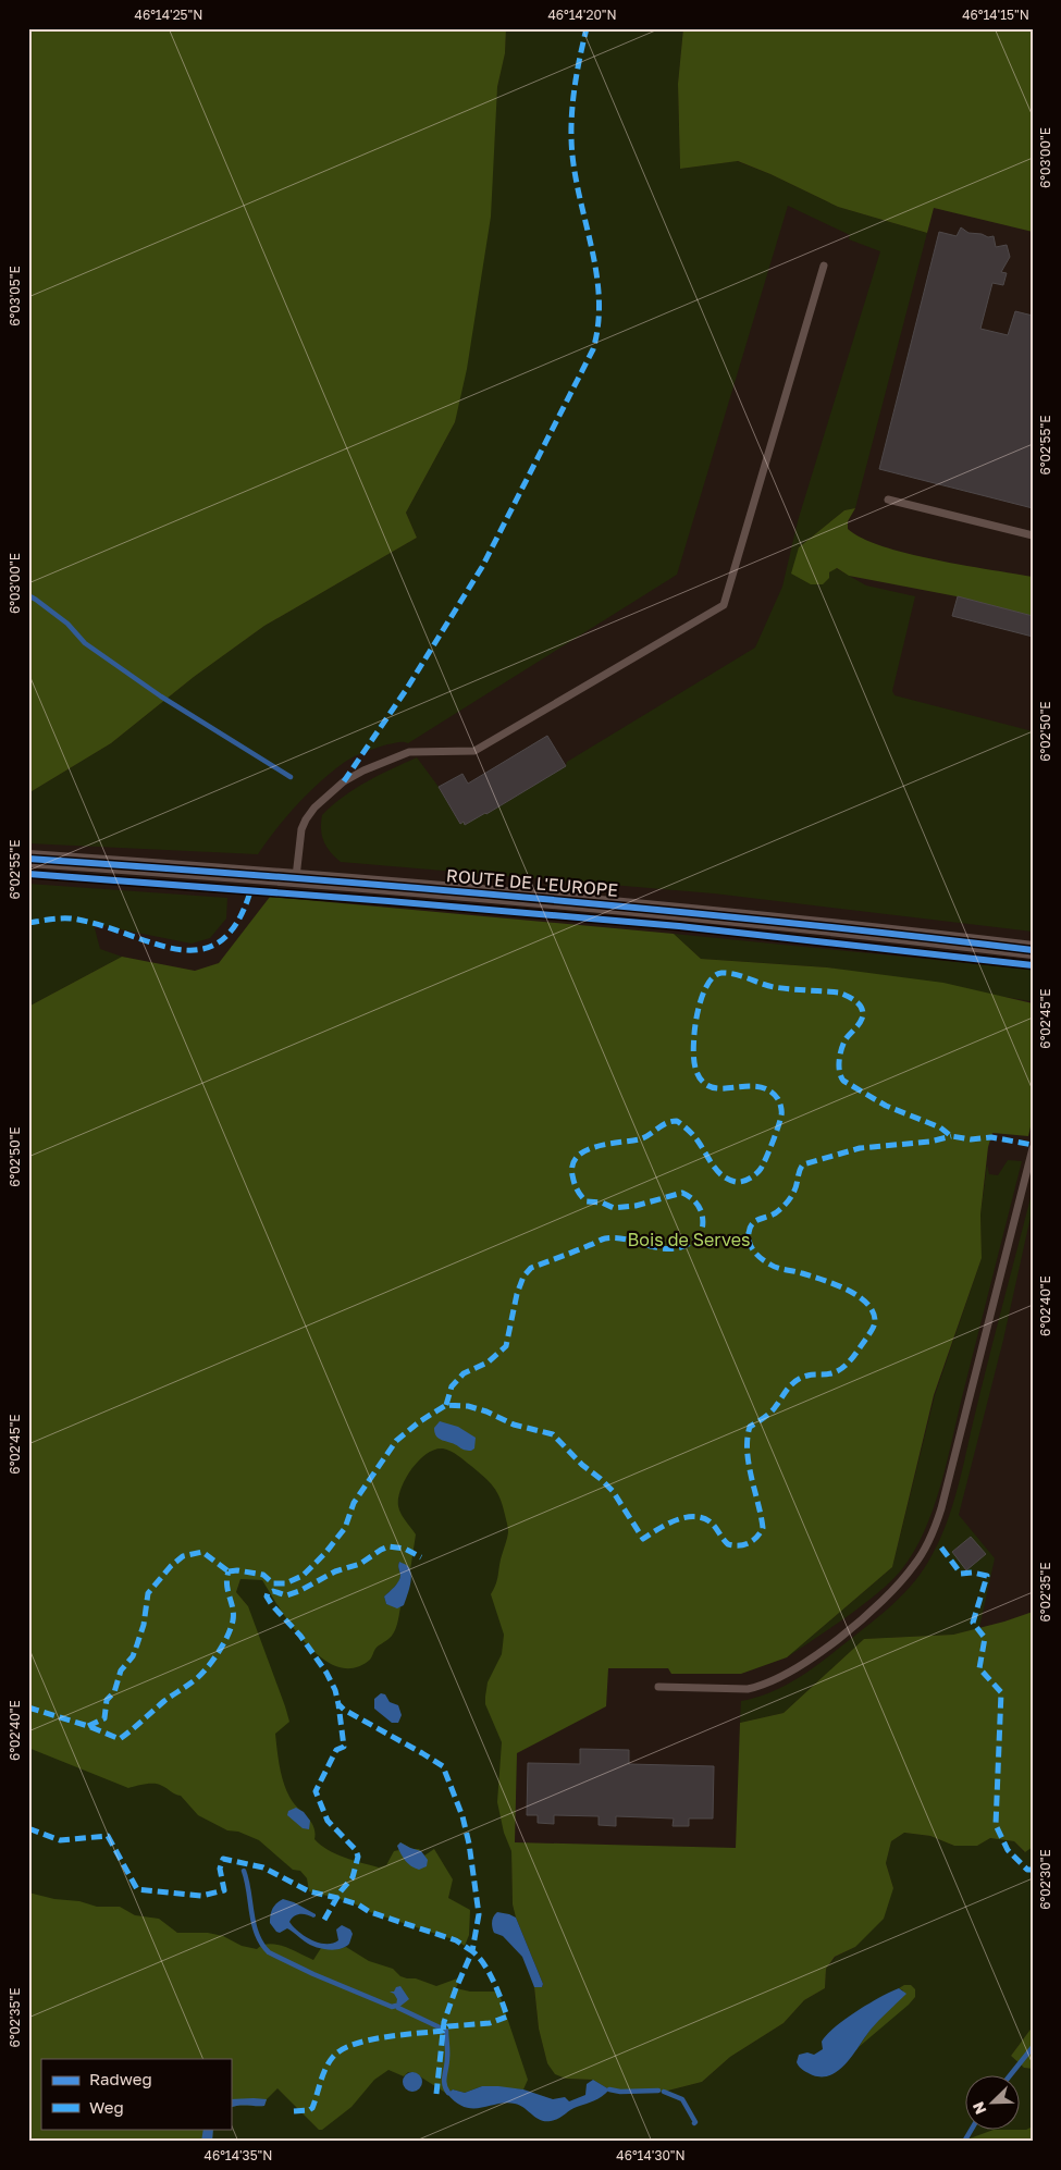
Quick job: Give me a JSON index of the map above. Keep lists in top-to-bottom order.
{
  "streets": {
    "street": ["ROUTE DE L'EUROPE"]
  },
  "parks": ["Bois de Serves"],
  "legend": ["Radweg", "Weg"],
  "north": "bottom left",
  "coordinates": [
    "46°14'25\"N",
    "46°14'20\"N",
    "46°14'15\"N",
    "6°03'00\"E",
    "6°03'05\"E",
    "6°02'55\"E",
    "6°02'50\"E",
    "6°02'45\"E",
    "6°02'40\"E",
    "6°02'35\"E",
    "6°02'30\"E",
    "46°14'35\"N",
    "46°14'30\"N"
  ]
}
